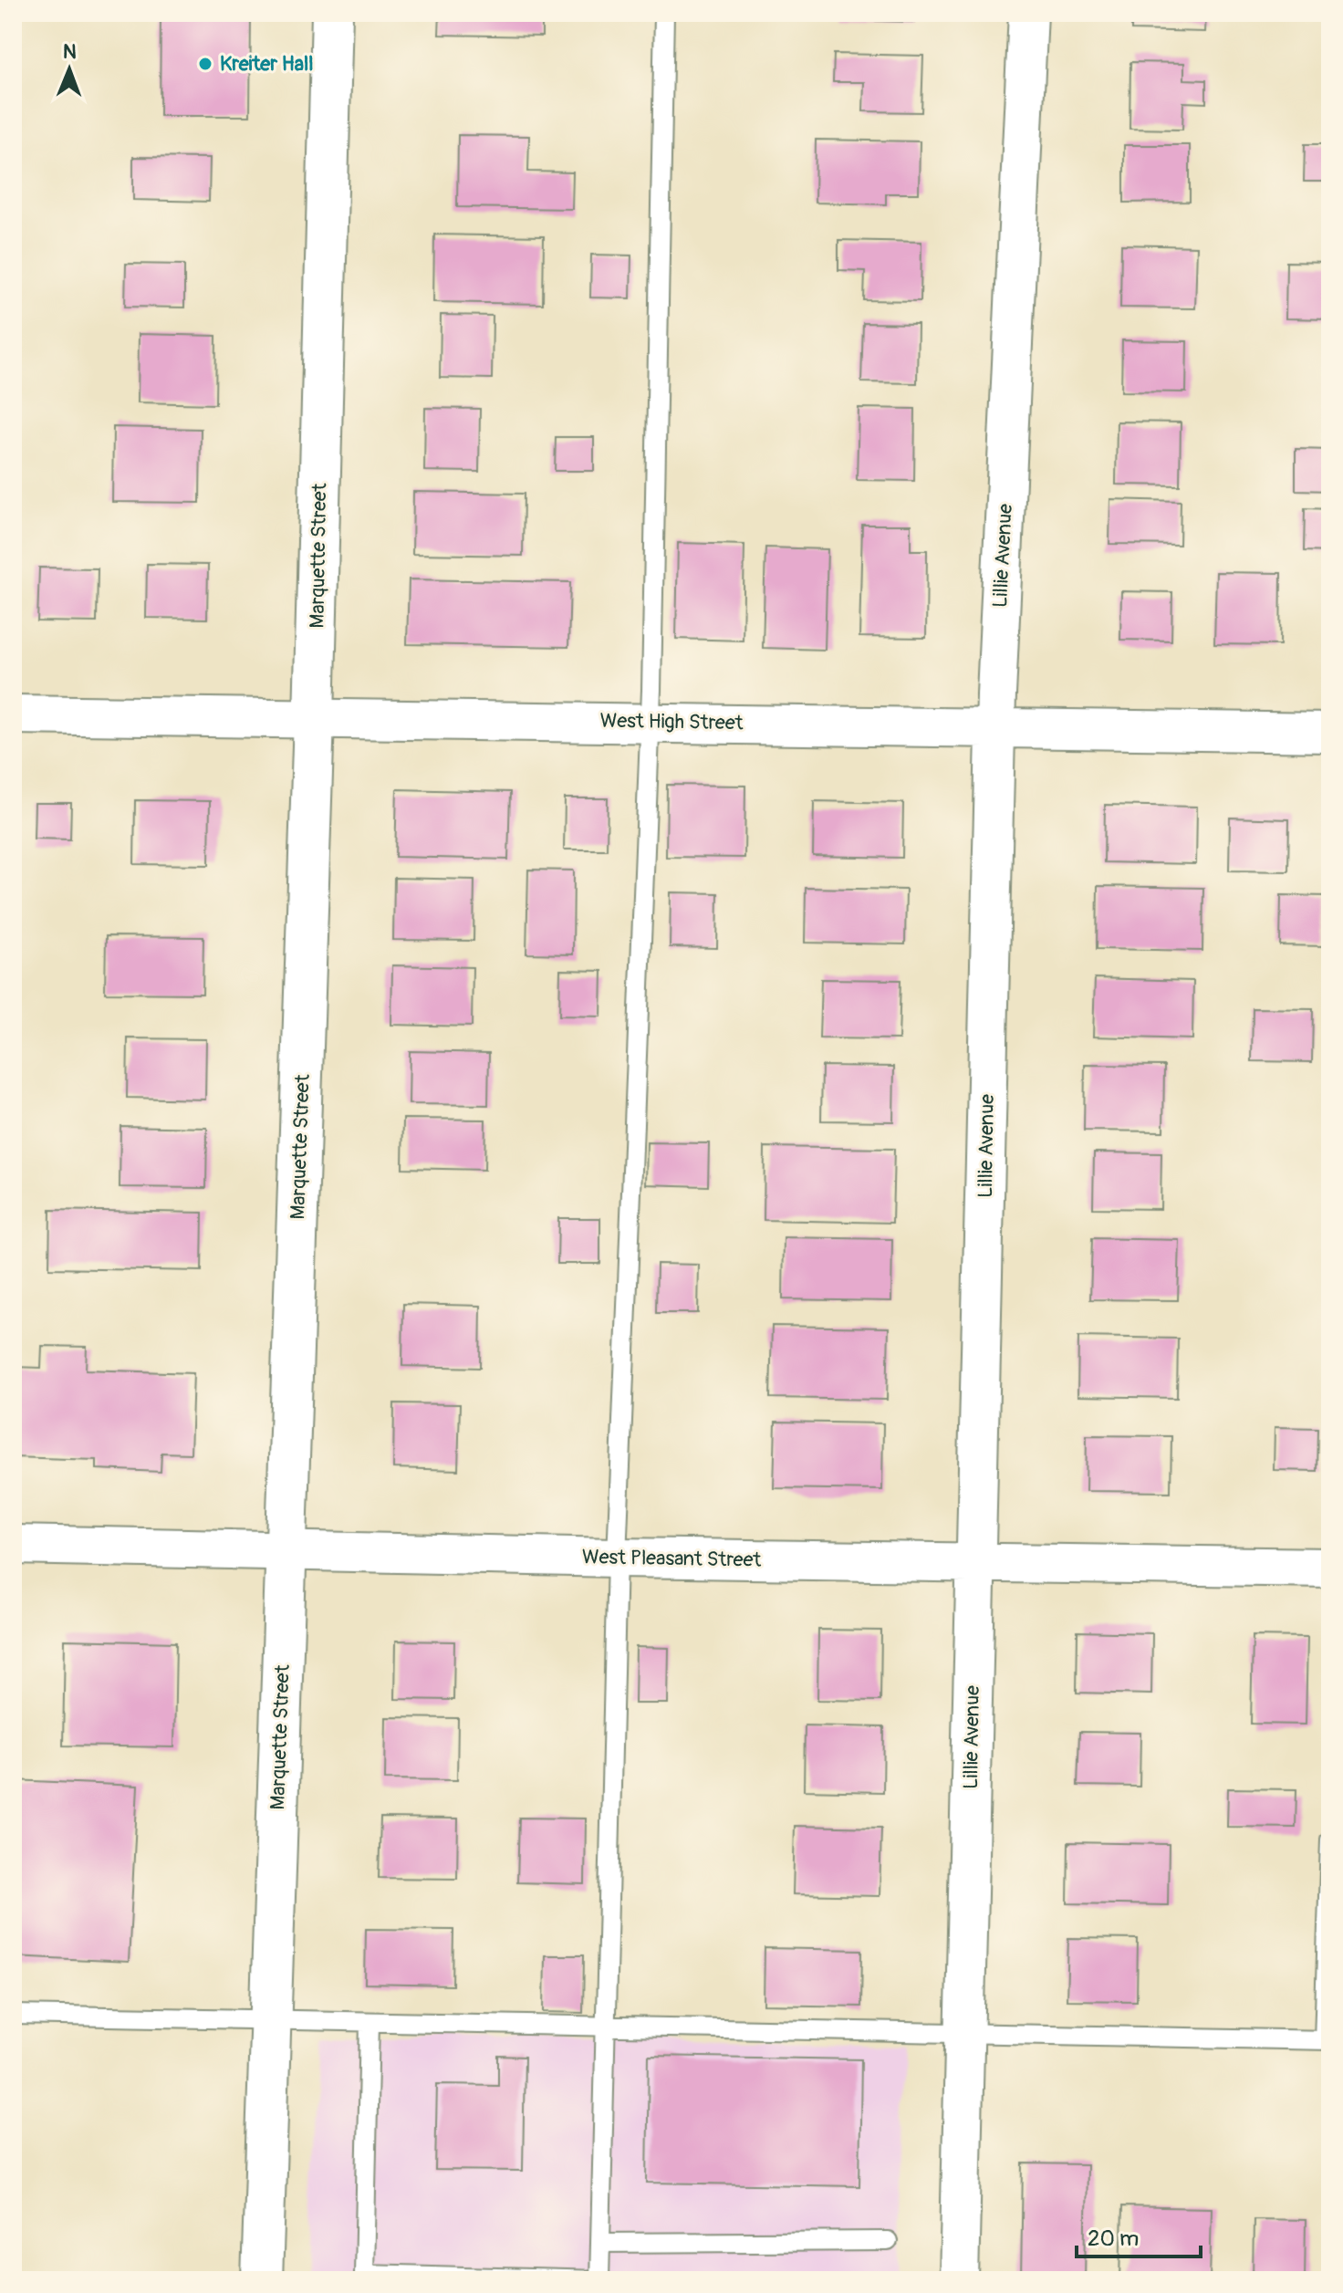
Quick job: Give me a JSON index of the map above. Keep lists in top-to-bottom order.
{
  "streets": {
    "street": [
      "Marquette Street",
      "Lillie Avenue",
      "West High Street",
      "West Pleasant Street"
    ]
  },
  "crossings": [
    ["Marquette Street", "West High Street"],
    ["Marquette Street", "West Pleasant Street"],
    ["Lillie Avenue", "West High Street"],
    ["Lillie Avenue", "West Pleasant Street"]
  ],
  "places": ["Kreiter Hall"],
  "scale_bar": "20 m",
  "north": "top"
}
